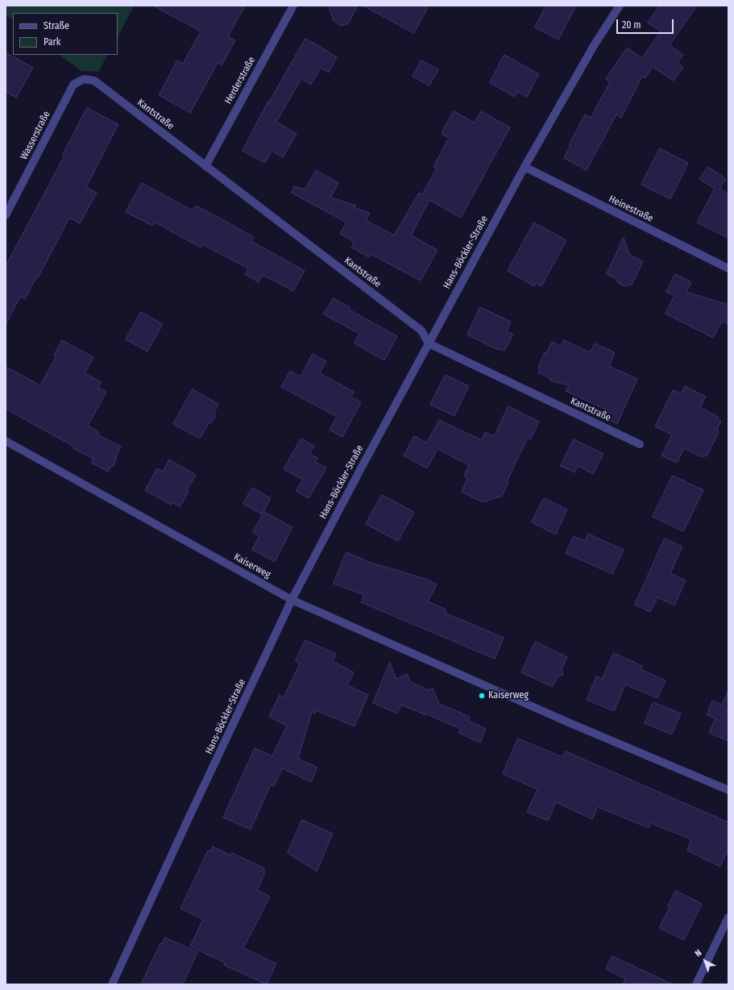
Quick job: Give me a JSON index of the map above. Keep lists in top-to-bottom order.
{
  "streets": {
    "street": [
      "Herderstraße",
      "Kantstraße",
      "Wasserstraße",
      "Heinestraße",
      "Hans-Böckler-Straße",
      "Kaiserweg"
    ]
  },
  "crossings": [
    ["Herderstraße", "Kantstraße"],
    ["Kantstraße", "Wasserstraße"],
    ["Kantstraße", "Hans-Böckler-Straße"],
    ["Heinestraße", "Hans-Böckler-Straße"],
    ["Hans-Böckler-Straße", "Kaiserweg"]
  ],
  "places": ["Kaiserweg"],
  "legend": ["Straße", "Park"],
  "scale_bar": "20 m",
  "north": "top left"
}
